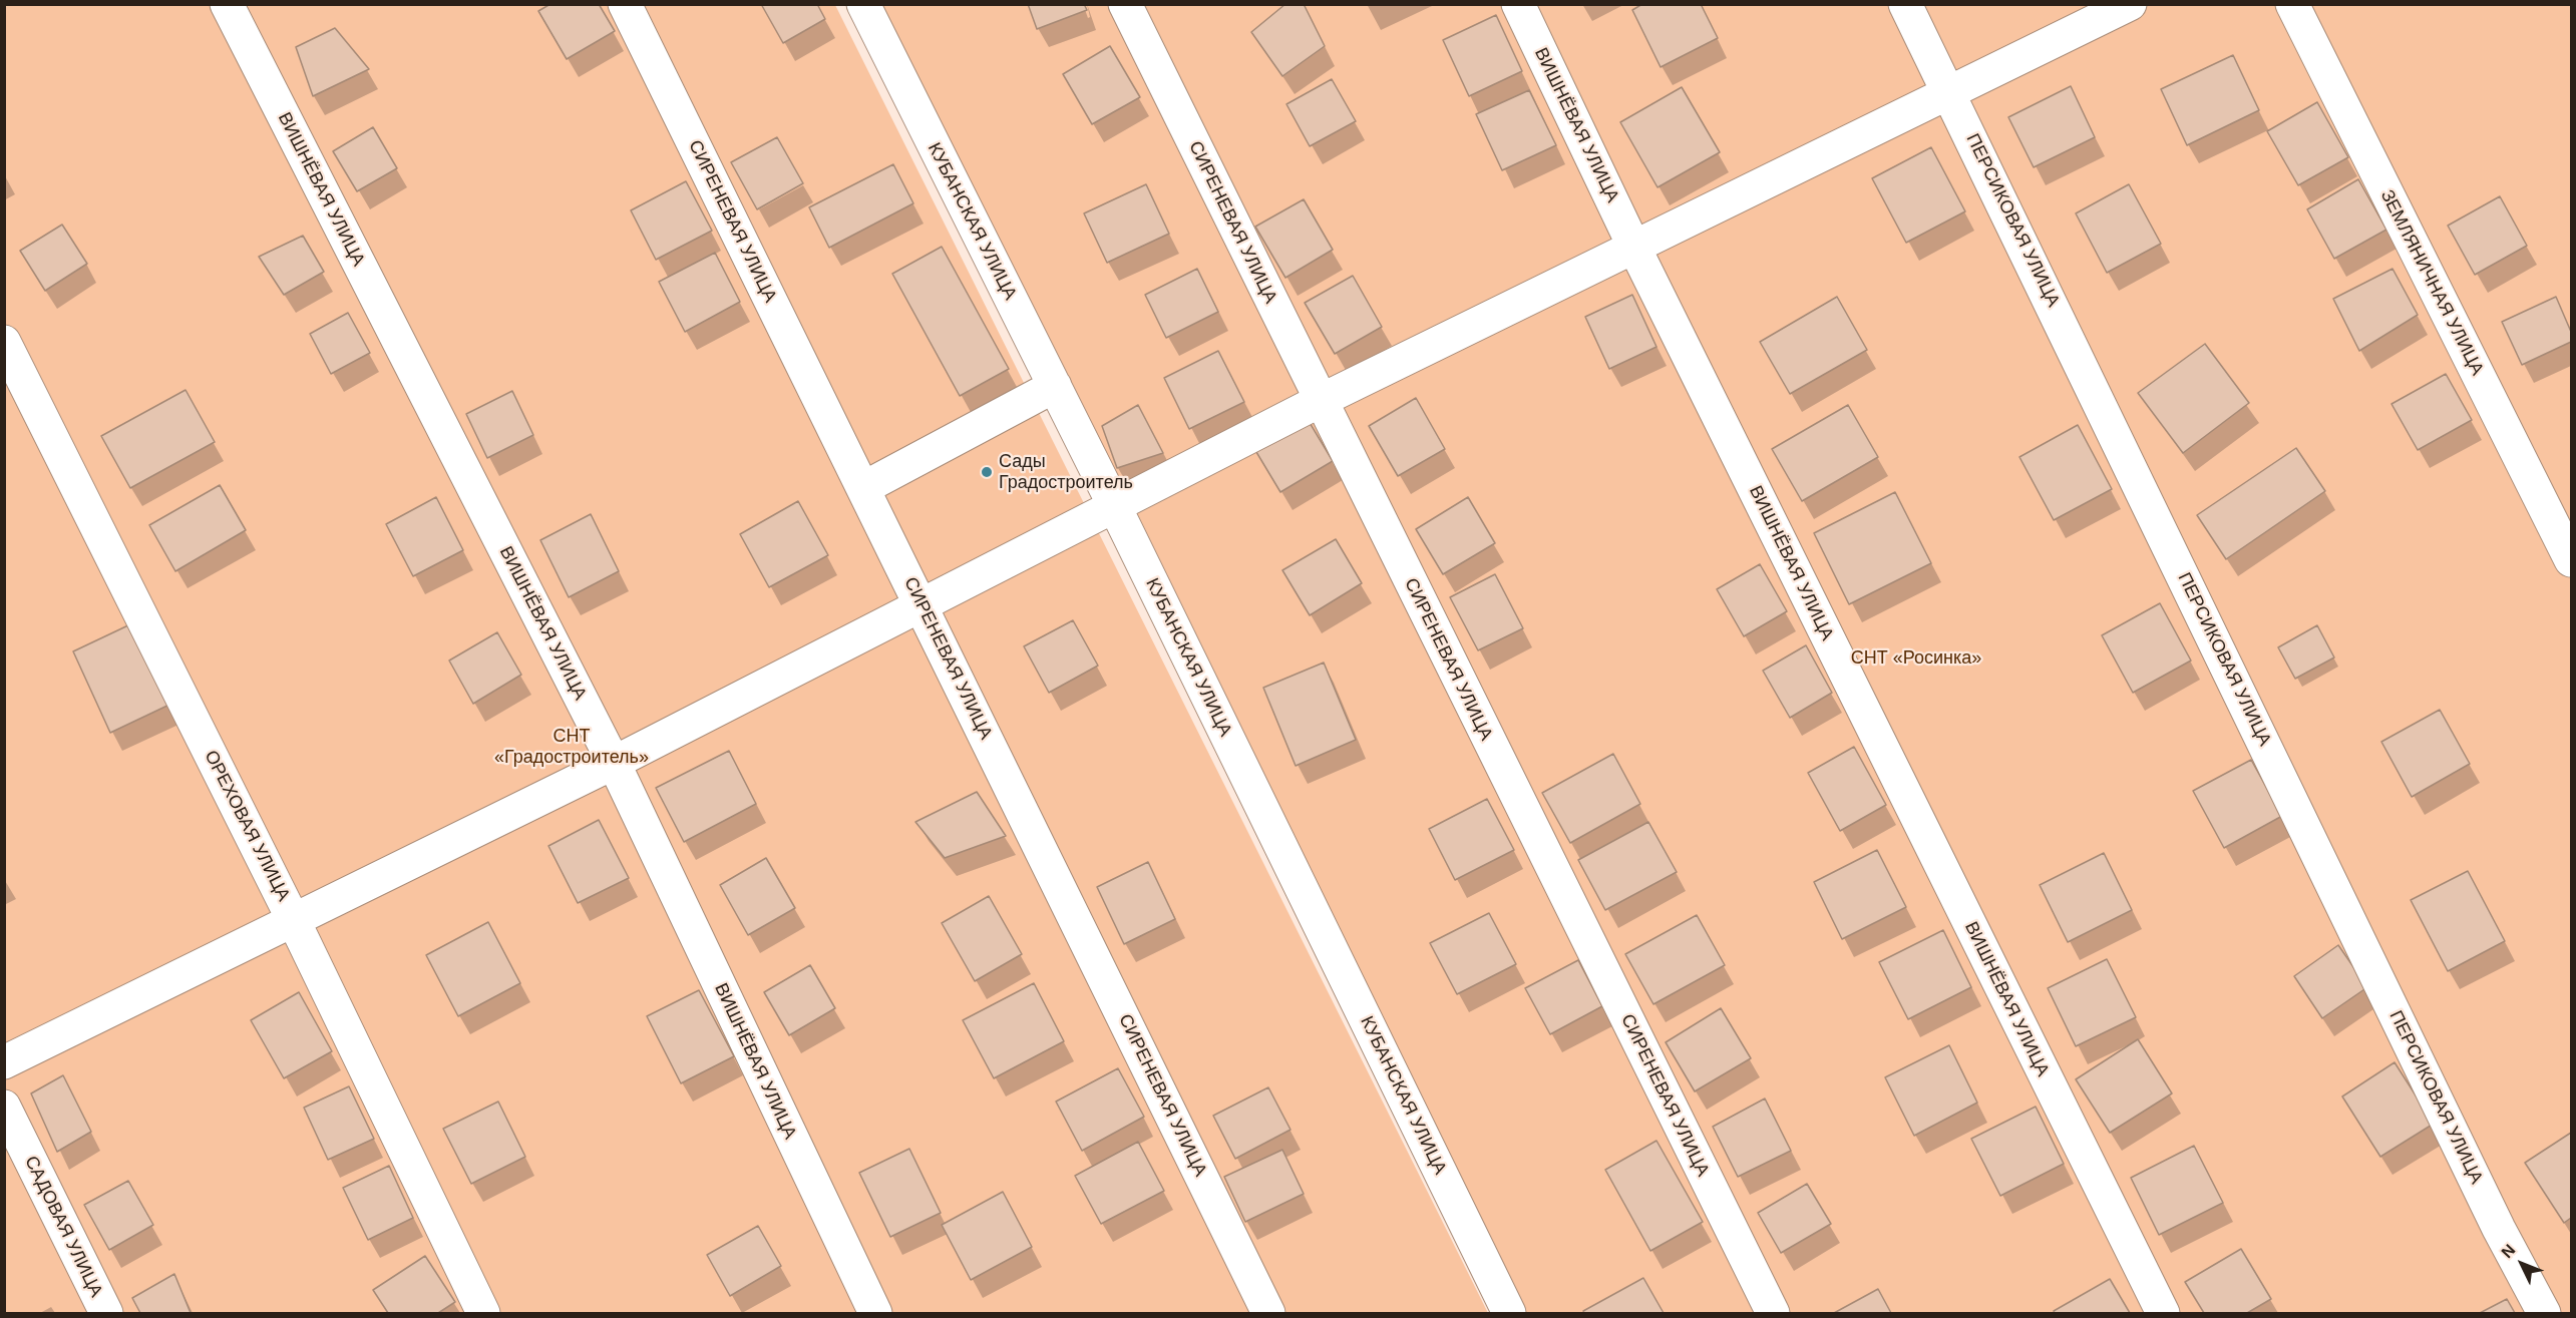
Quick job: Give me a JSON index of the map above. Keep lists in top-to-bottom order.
{
  "streets": {
    "street": [
      "ВИШНЁВАЯ УЛИЦА",
      "ПЕРСИКОВАЯ УЛИЦА",
      "СИРЕНЕВАЯ УЛИЦА",
      "КУБАНСКАЯ УЛИЦА",
      "ЗЕМЛЯНИЧНАЯ УЛИЦА",
      "ОРЕХОВАЯ УЛИЦА",
      "САДОВАЯ УЛИЦА"
    ]
  },
  "parks": ["СНТ «Росинка»", "СНТ «Градостроитель»"],
  "places": ["Сады Градостроитель"],
  "north": "top left"
}
